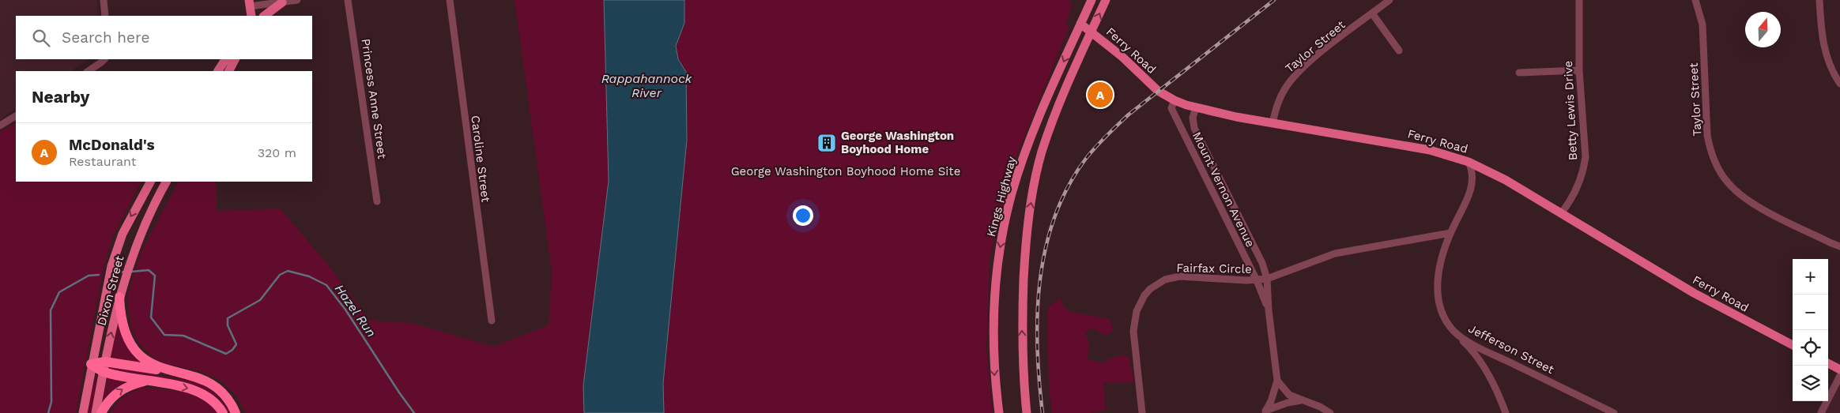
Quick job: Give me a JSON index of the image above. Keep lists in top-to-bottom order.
{
  "streets": {
    "main road": ["Ferry Road", "Kings Highway", "Dixon Street"],
    "street": [
      "Taylor Street",
      "Princess Anne Street",
      "Betty Lewis Drive",
      "Caroline Street",
      "Mount Vernon Avenue",
      "Fairfax Circle",
      "Jefferson Street"
    ]
  },
  "crossings": [
    ["Taylor Street", "Ferry Road"],
    ["Ferry Road", "Betty Lewis Drive"],
    ["Ferry Road", "Mount Vernon Avenue"],
    ["Ferry Road", "Kings Highway"],
    ["Ferry Road", "Jefferson Street"],
    ["Mount Vernon Avenue", "Fairfax Circle"],
    ["Fairfax Circle", "Jefferson Street"]
  ],
  "water": ["Rappahannock River", "Hazel Run"],
  "parks": ["George Washington Boyhood Home Site"],
  "places": {
    "building": ["George Washington Boyhood Home"]
  },
  "north": "top",
  "page": {
    "search": "Search here",
    "heading": "Nearby",
    "pins": "A",
    "list": [
      {
        "mark": "A",
        "name": "McDonald's",
        "note": "Restaurant",
        "value": "320 m"
      }
    ],
    "map_buttons": ["+", "−"]
  }
}
